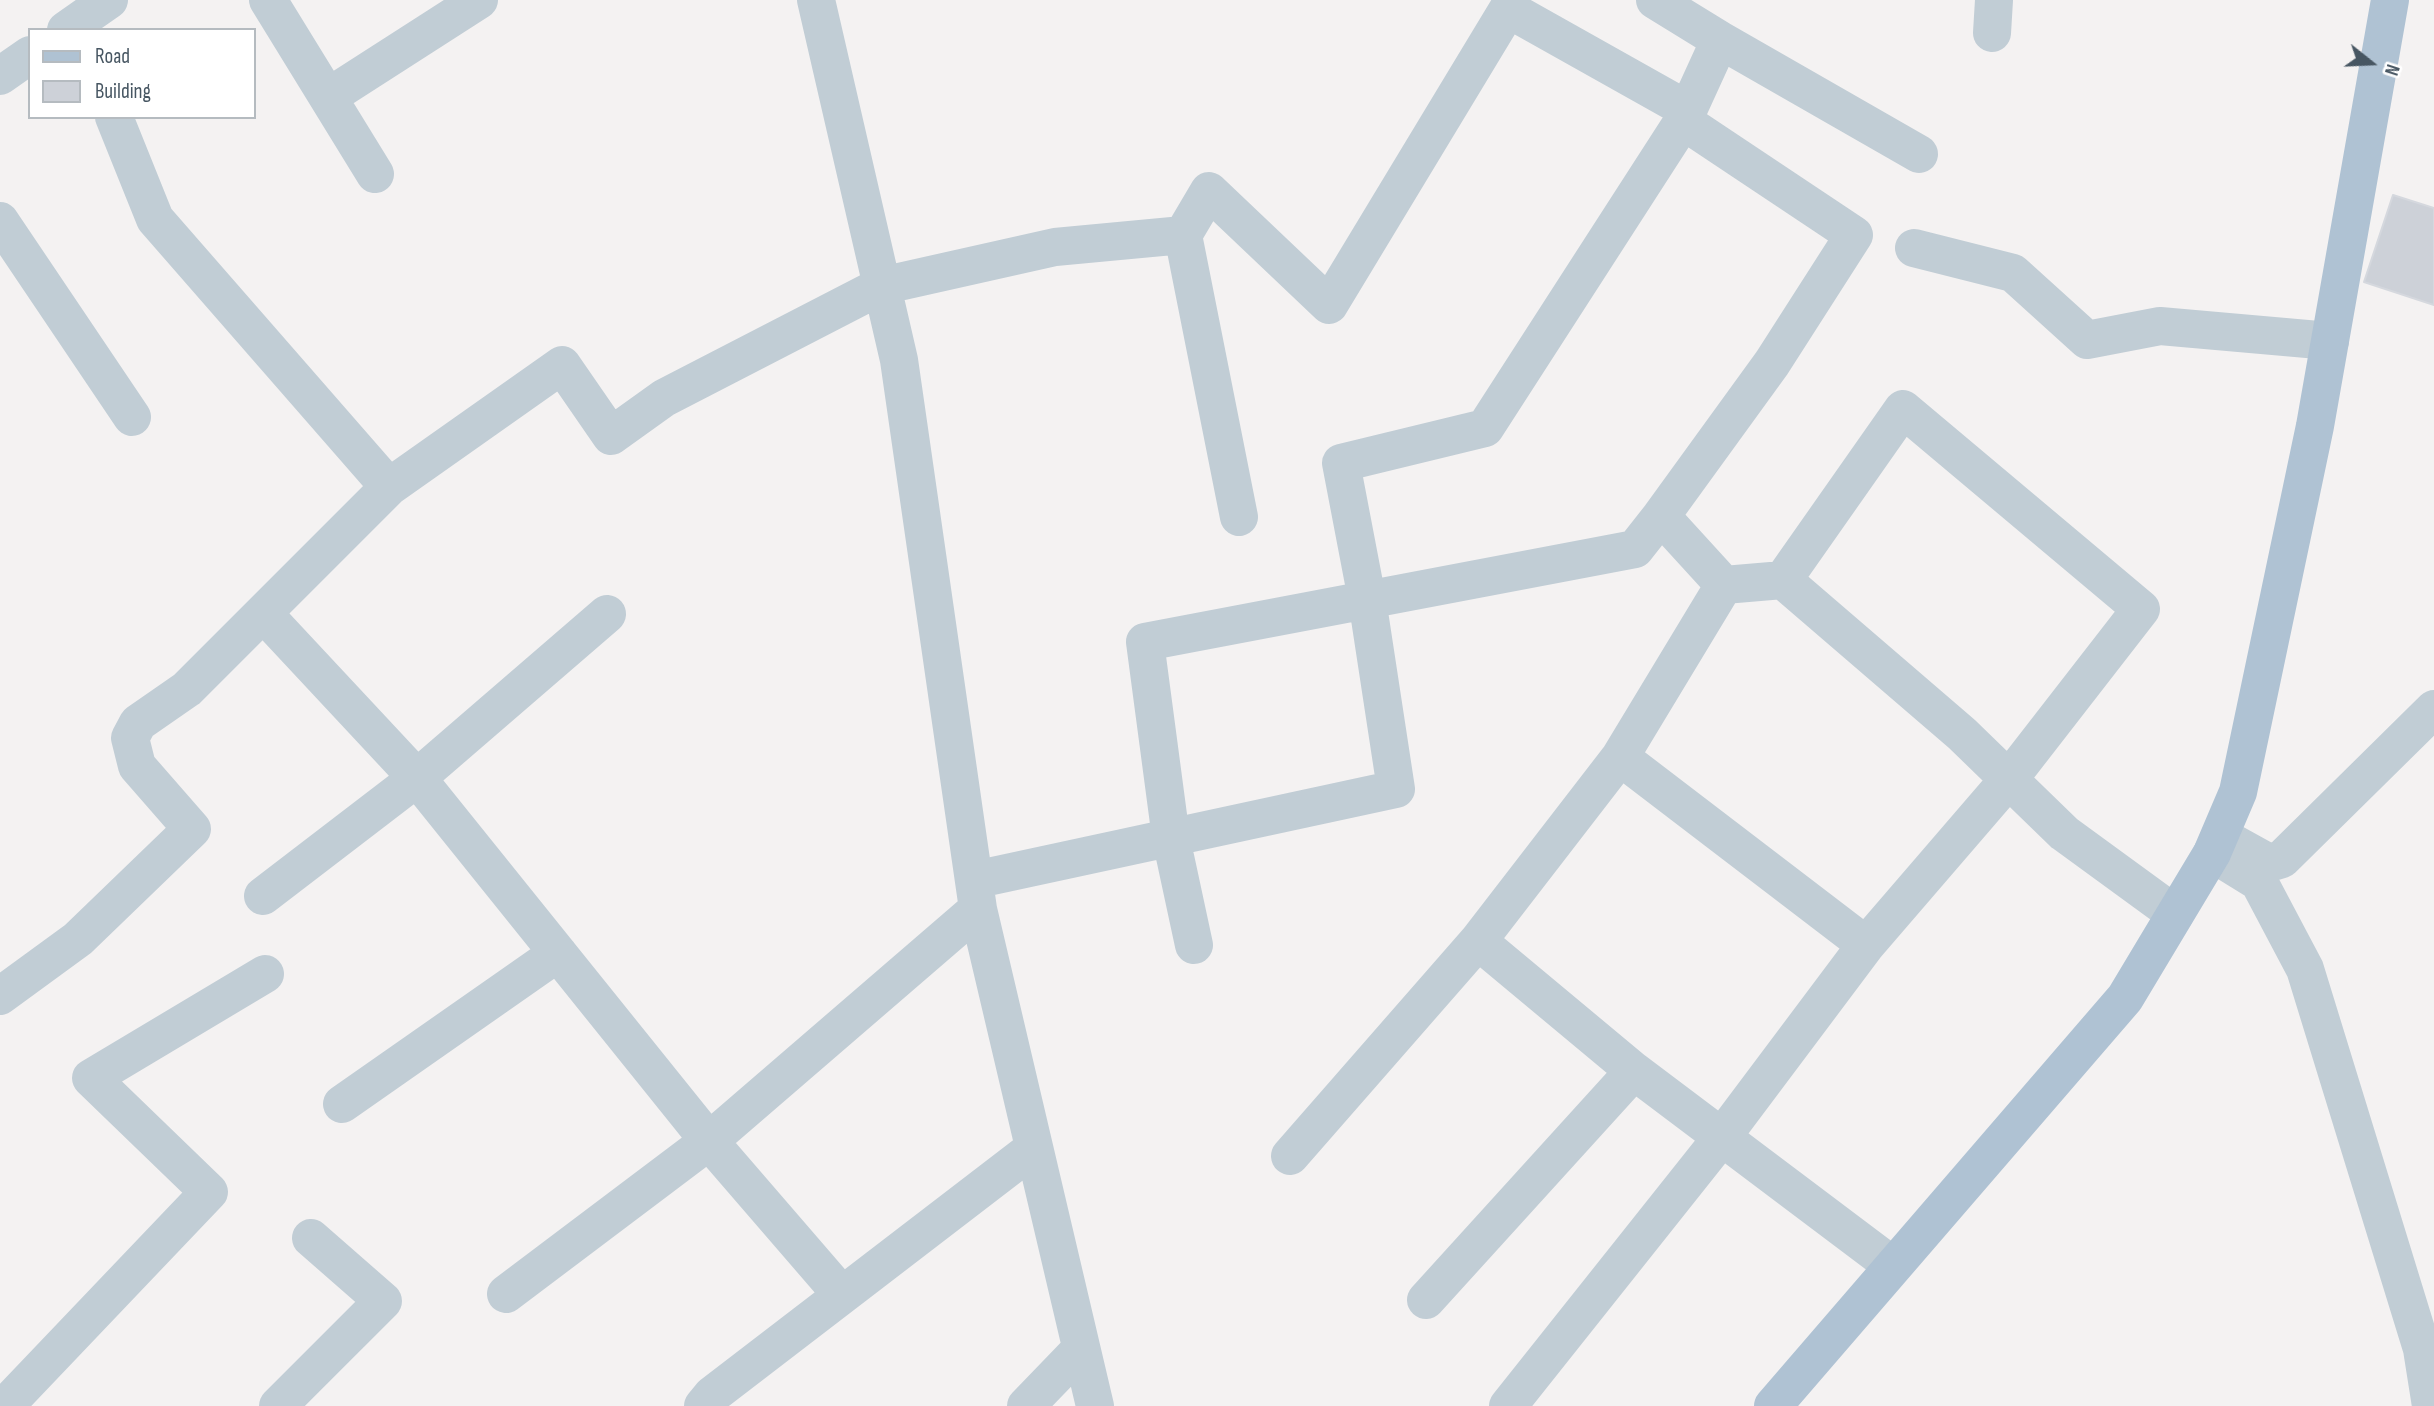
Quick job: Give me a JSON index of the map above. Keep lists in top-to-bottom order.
{
  "legend": ["Road", "Building"],
  "north": "right"
}
